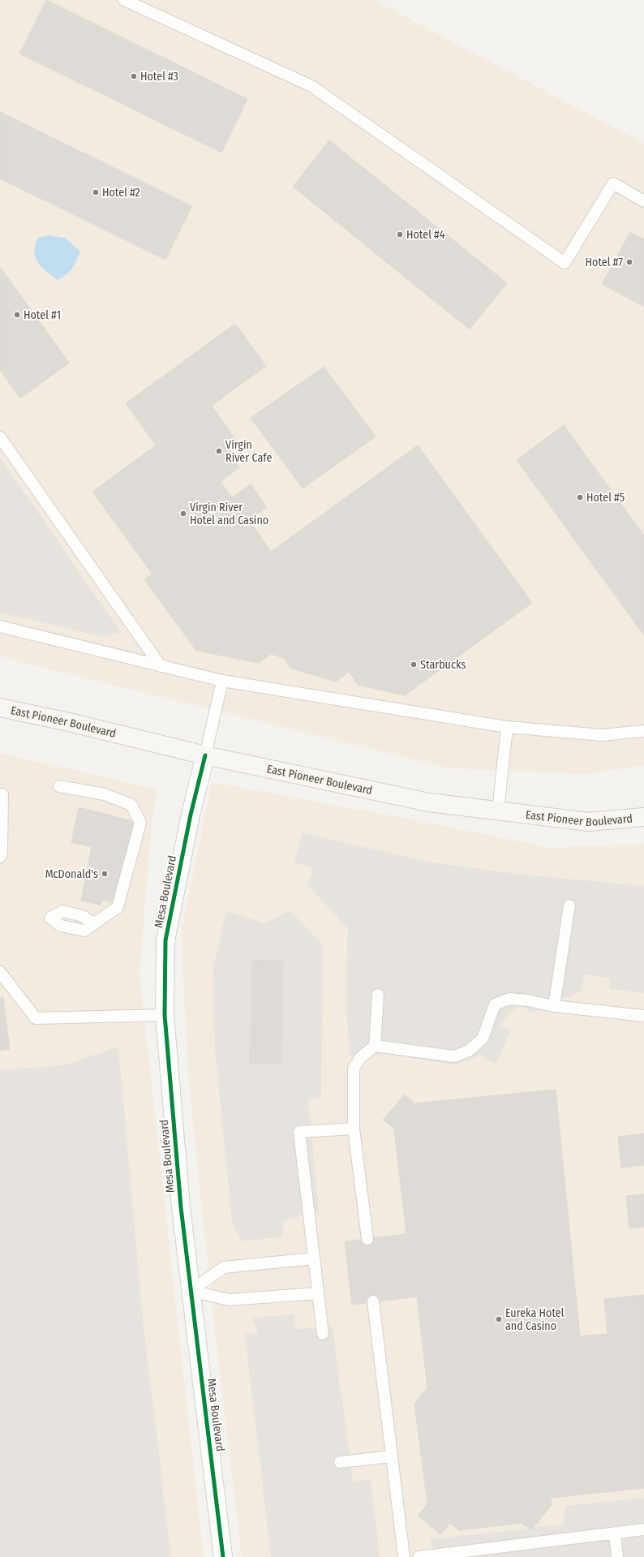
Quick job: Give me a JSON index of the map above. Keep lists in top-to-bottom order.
{
  "streets": {
    "main road": ["East Pioneer Boulevard"],
    "street": ["Mesa Boulevard"]
  },
  "crossings": [
    ["East Pioneer Boulevard", "Mesa Boulevard"]
  ],
  "places": [
    "Hotel #3",
    "Hotel #2",
    "Hotel #4",
    "Hotel #7",
    "Hotel #1",
    "Virgin River Cafe",
    "Hotel #5",
    "Virgin River Hotel and Casino",
    "Starbucks",
    "McDonald's",
    "Eureka Hotel and Casino"
  ]
}
